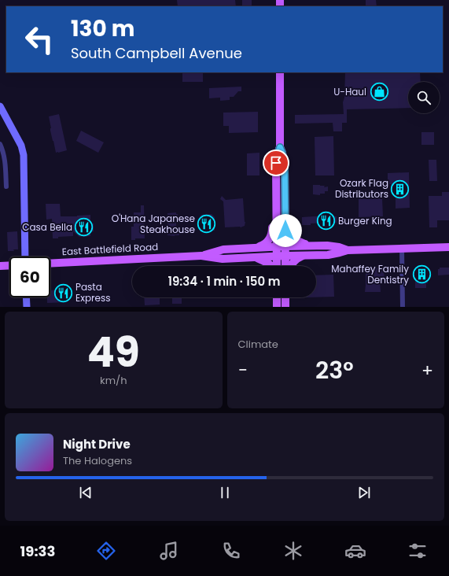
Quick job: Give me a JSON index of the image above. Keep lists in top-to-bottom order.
{
  "streets": {
    "main road": ["East Battlefield Road"]
  },
  "places": {
    "shop": ["U-Haul"],
    "building": ["Ozark Flag Distributors", "Mahaffey Family Dentistry"],
    "restaurant": [
      "Burger King",
      "O'Hana Japanese Steakhouse",
      "Casa Bella",
      "Pasta Express"
    ]
  },
  "page": {
    "turn": ["130 m", "South Campbell Avenue"],
    "limit": "60",
    "trip": "19:34 · 1 min · 150 m",
    "tile": [
      ["49", "km/h"],
      "Climate"
    ],
    "heat": ["−", "23°", "+"],
    "song": ["Night Drive", "The Halogens"],
    "tabs": "19:33"
  }
}
